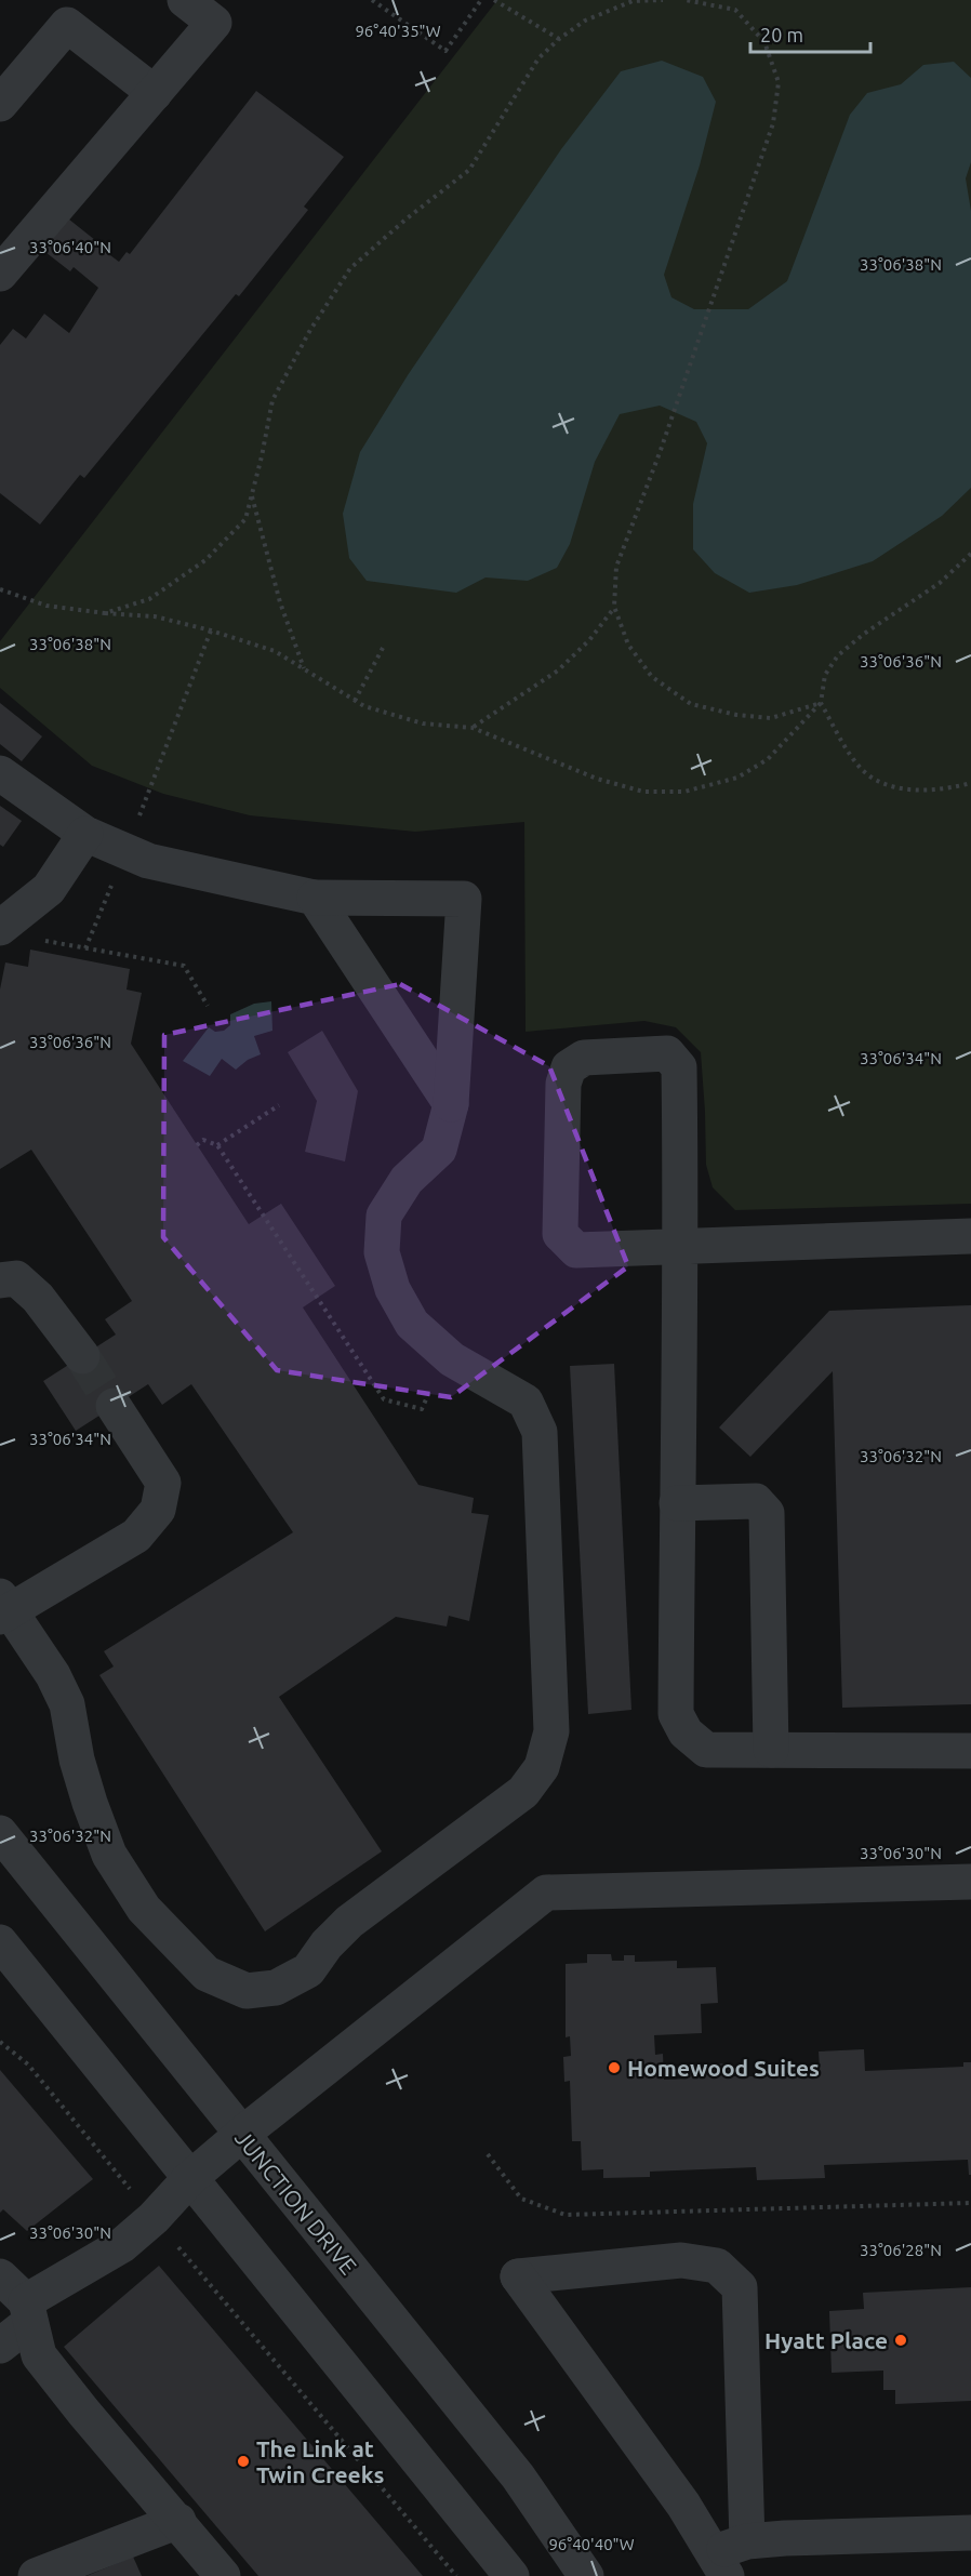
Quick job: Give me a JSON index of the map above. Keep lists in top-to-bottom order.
{
  "streets": {
    "street": ["JUNCTION DRIVE"]
  },
  "places": ["Homewood Suites", "Hyatt Place", "The Link at Twin Creeks"],
  "scale_bar": "20 m",
  "coordinates": [
    "96°40'35\"W",
    "33°06'40\"N",
    "33°06'38\"N",
    "33°06'36\"N",
    "33°06'34\"N",
    "33°06'32\"N",
    "33°06'30\"N",
    "33°06'28\"N",
    "96°40'40\"W"
  ]
}
